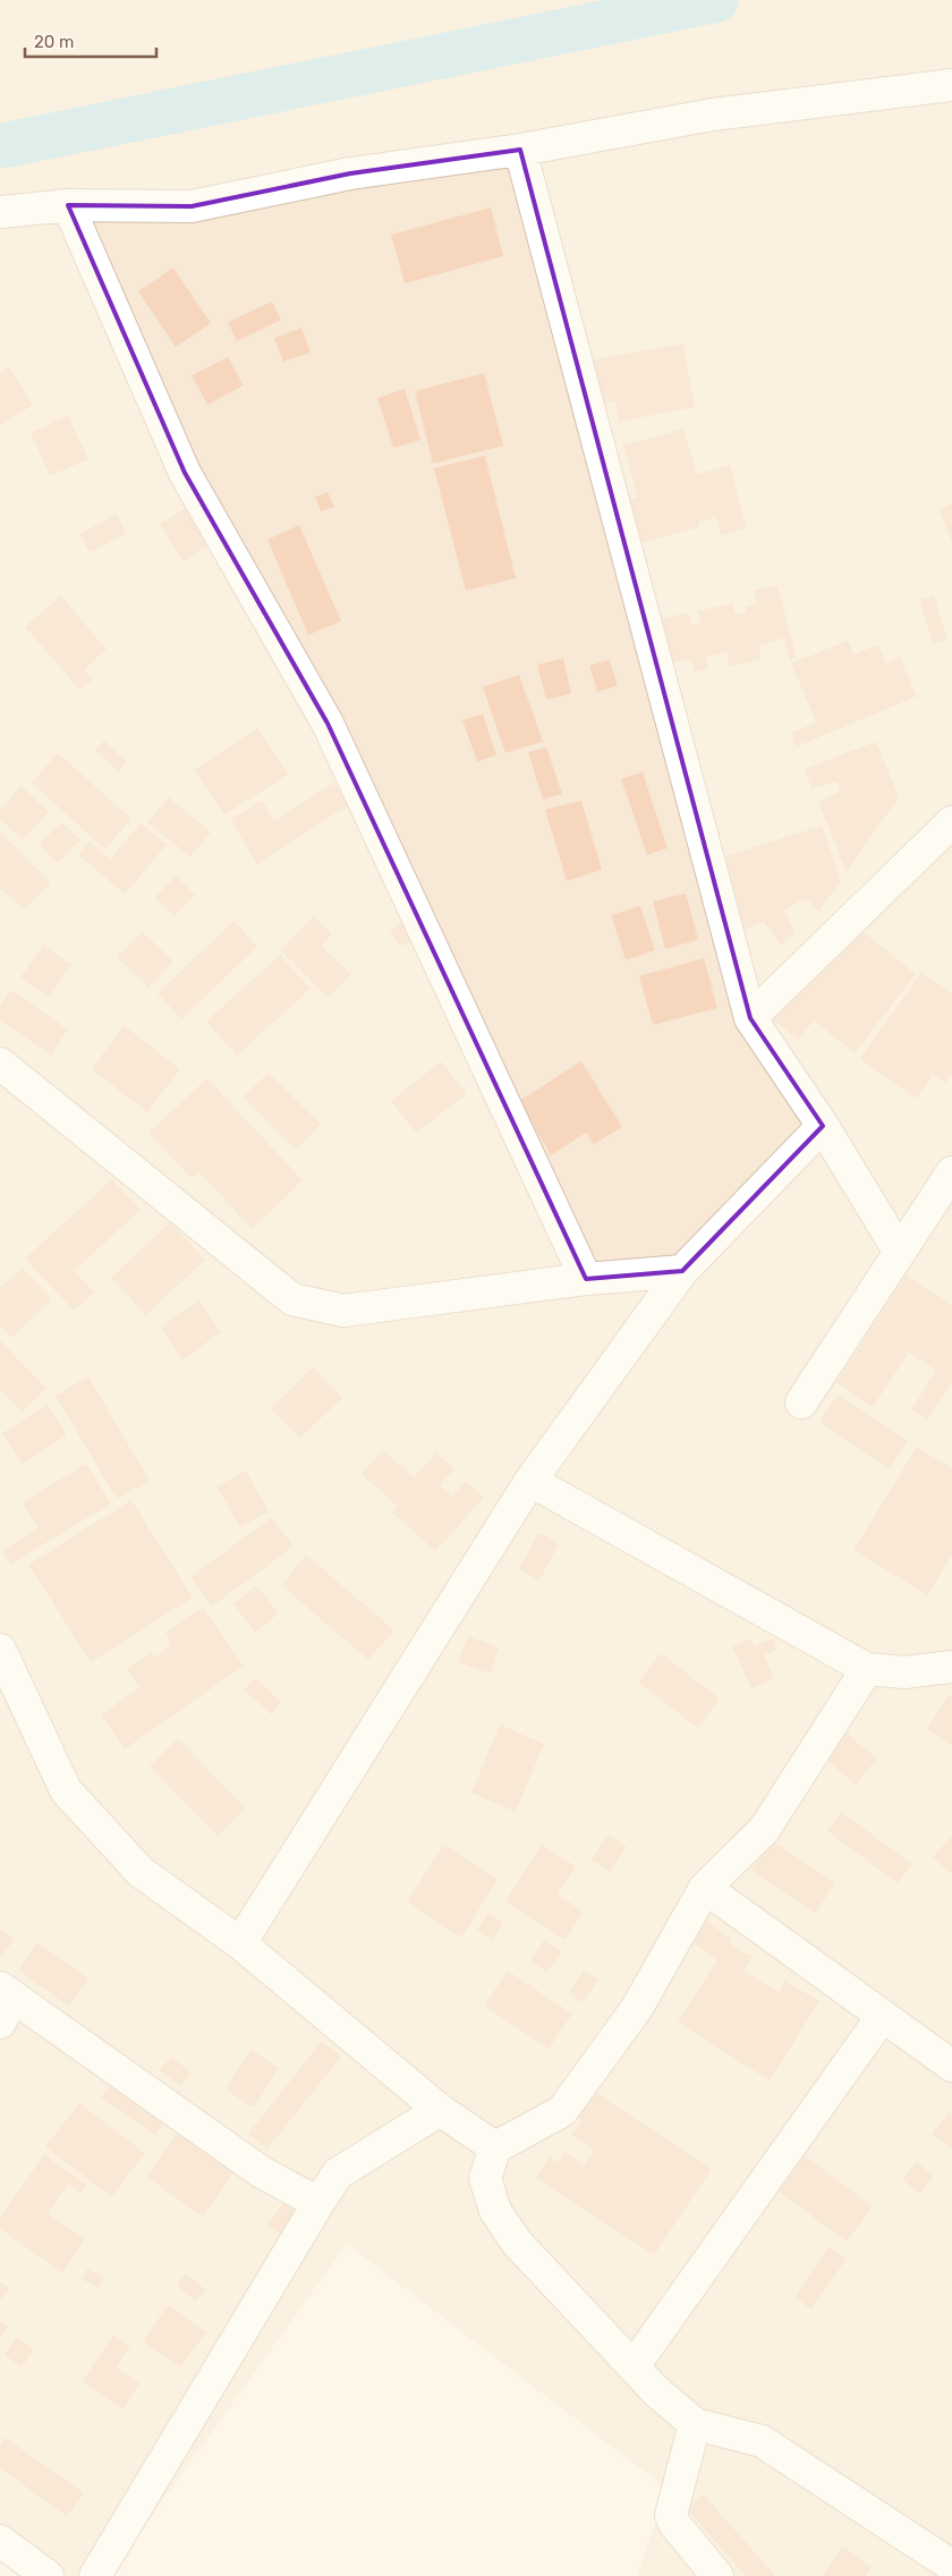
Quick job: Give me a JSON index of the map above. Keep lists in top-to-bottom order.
{
  "scale_bar": "20 m"
}
